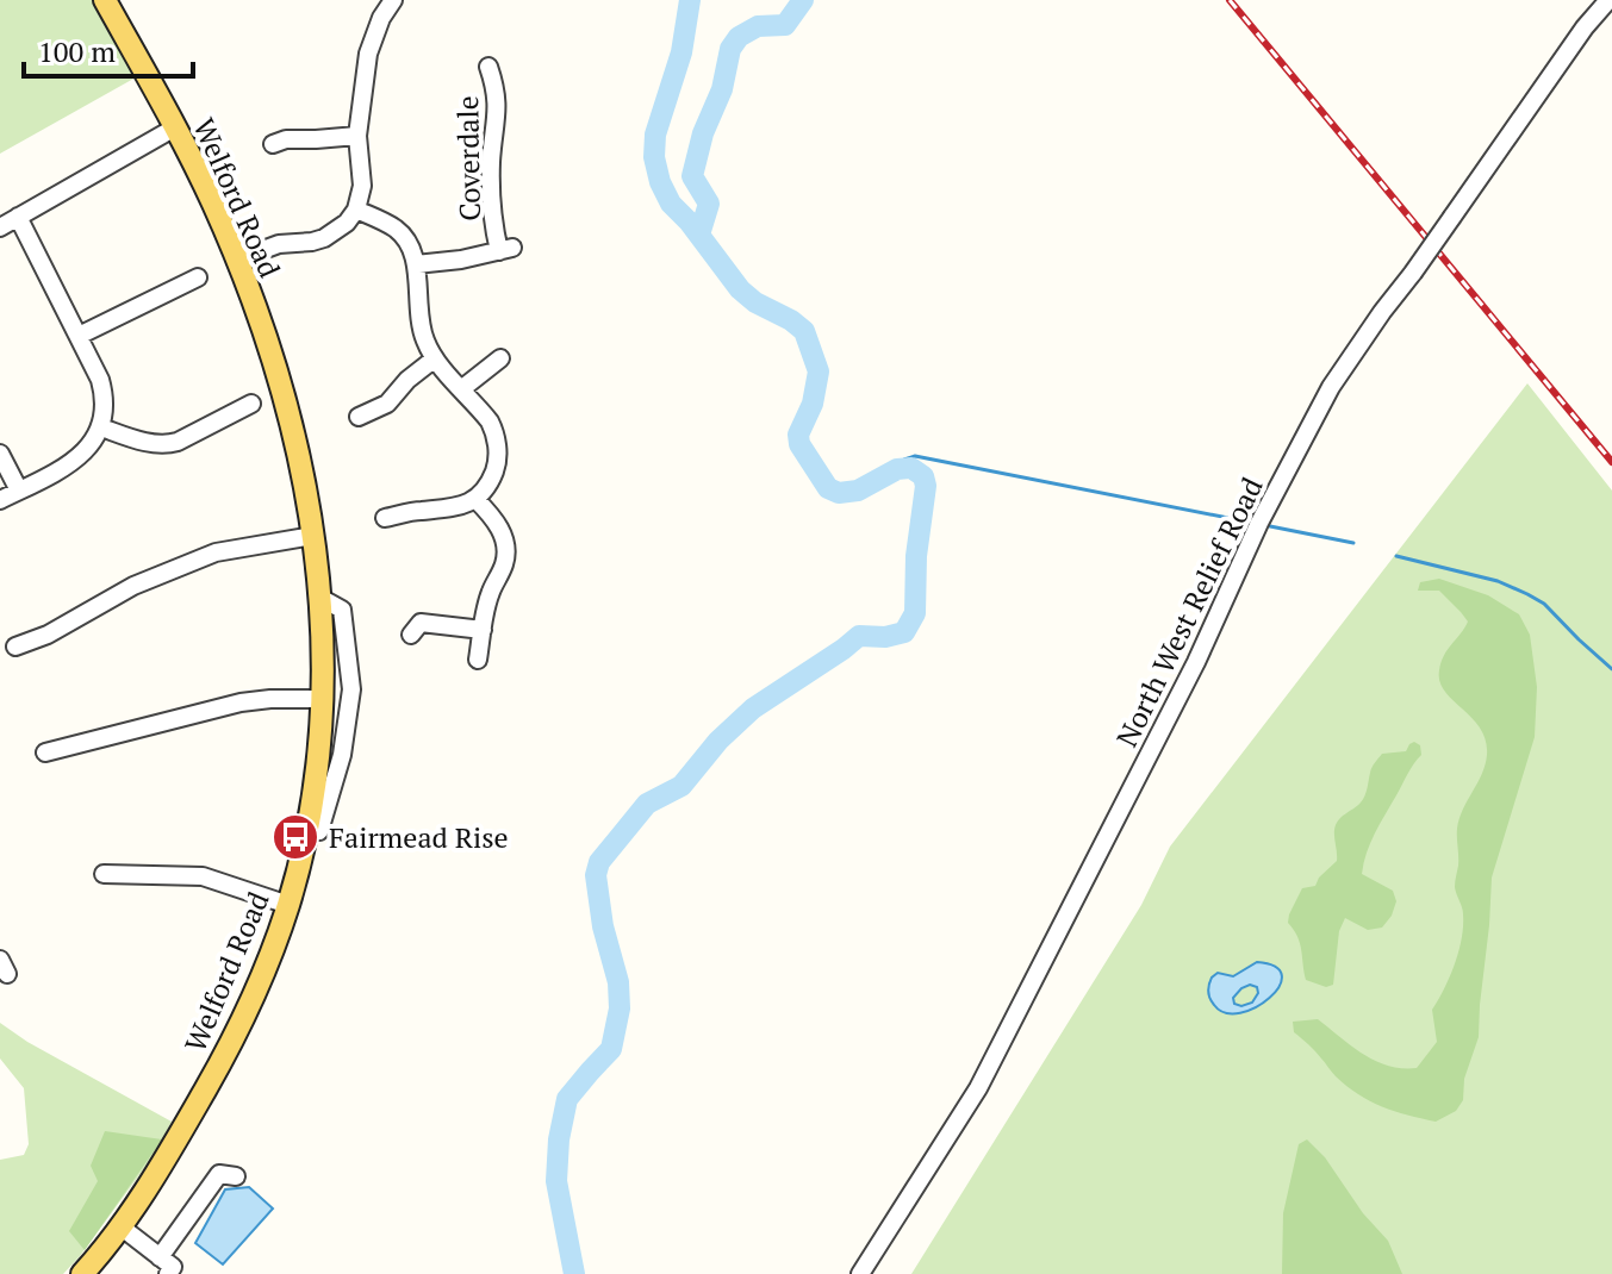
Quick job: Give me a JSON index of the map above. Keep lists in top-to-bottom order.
{
  "streets": {
    "main road": ["Welford Road"],
    "street": ["Coverdale", "North West Relief Road"]
  },
  "places": {
    "bus stop": ["Fairmead Rise"]
  },
  "scale_bar": "100 m"
}
